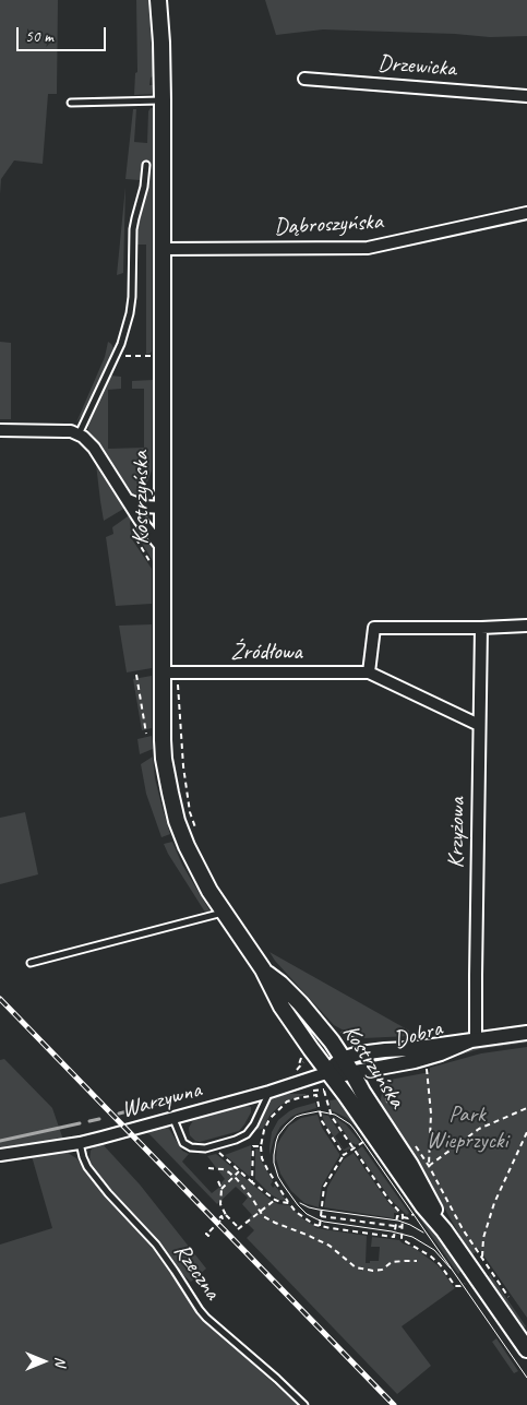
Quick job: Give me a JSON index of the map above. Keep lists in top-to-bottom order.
{
  "streets": {
    "main road": ["Kostrzyńska"],
    "street": [
      "Drzewicka",
      "Dąbroszyńska",
      "Źródłowa",
      "Krzyżowa",
      "Dobra",
      "Warzywna"
    ],
    "lane": ["Rzeczna"]
  },
  "crossings": [
    ["Dąbroszyńska", "Kostrzyńska"],
    ["Kostrzyńska", "Źródłowa"],
    ["Kostrzyńska", "Dobra"],
    ["Kostrzyńska", "Warzywna"],
    ["Źródłowa", "Krzyżowa"],
    ["Krzyżowa", "Dobra"],
    ["Dobra", "Warzywna"],
    ["Warzywna", "Rzeczna"]
  ],
  "parks": ["Park Wieprzycki"],
  "scale_bar": "50 m",
  "north": "right"
}
